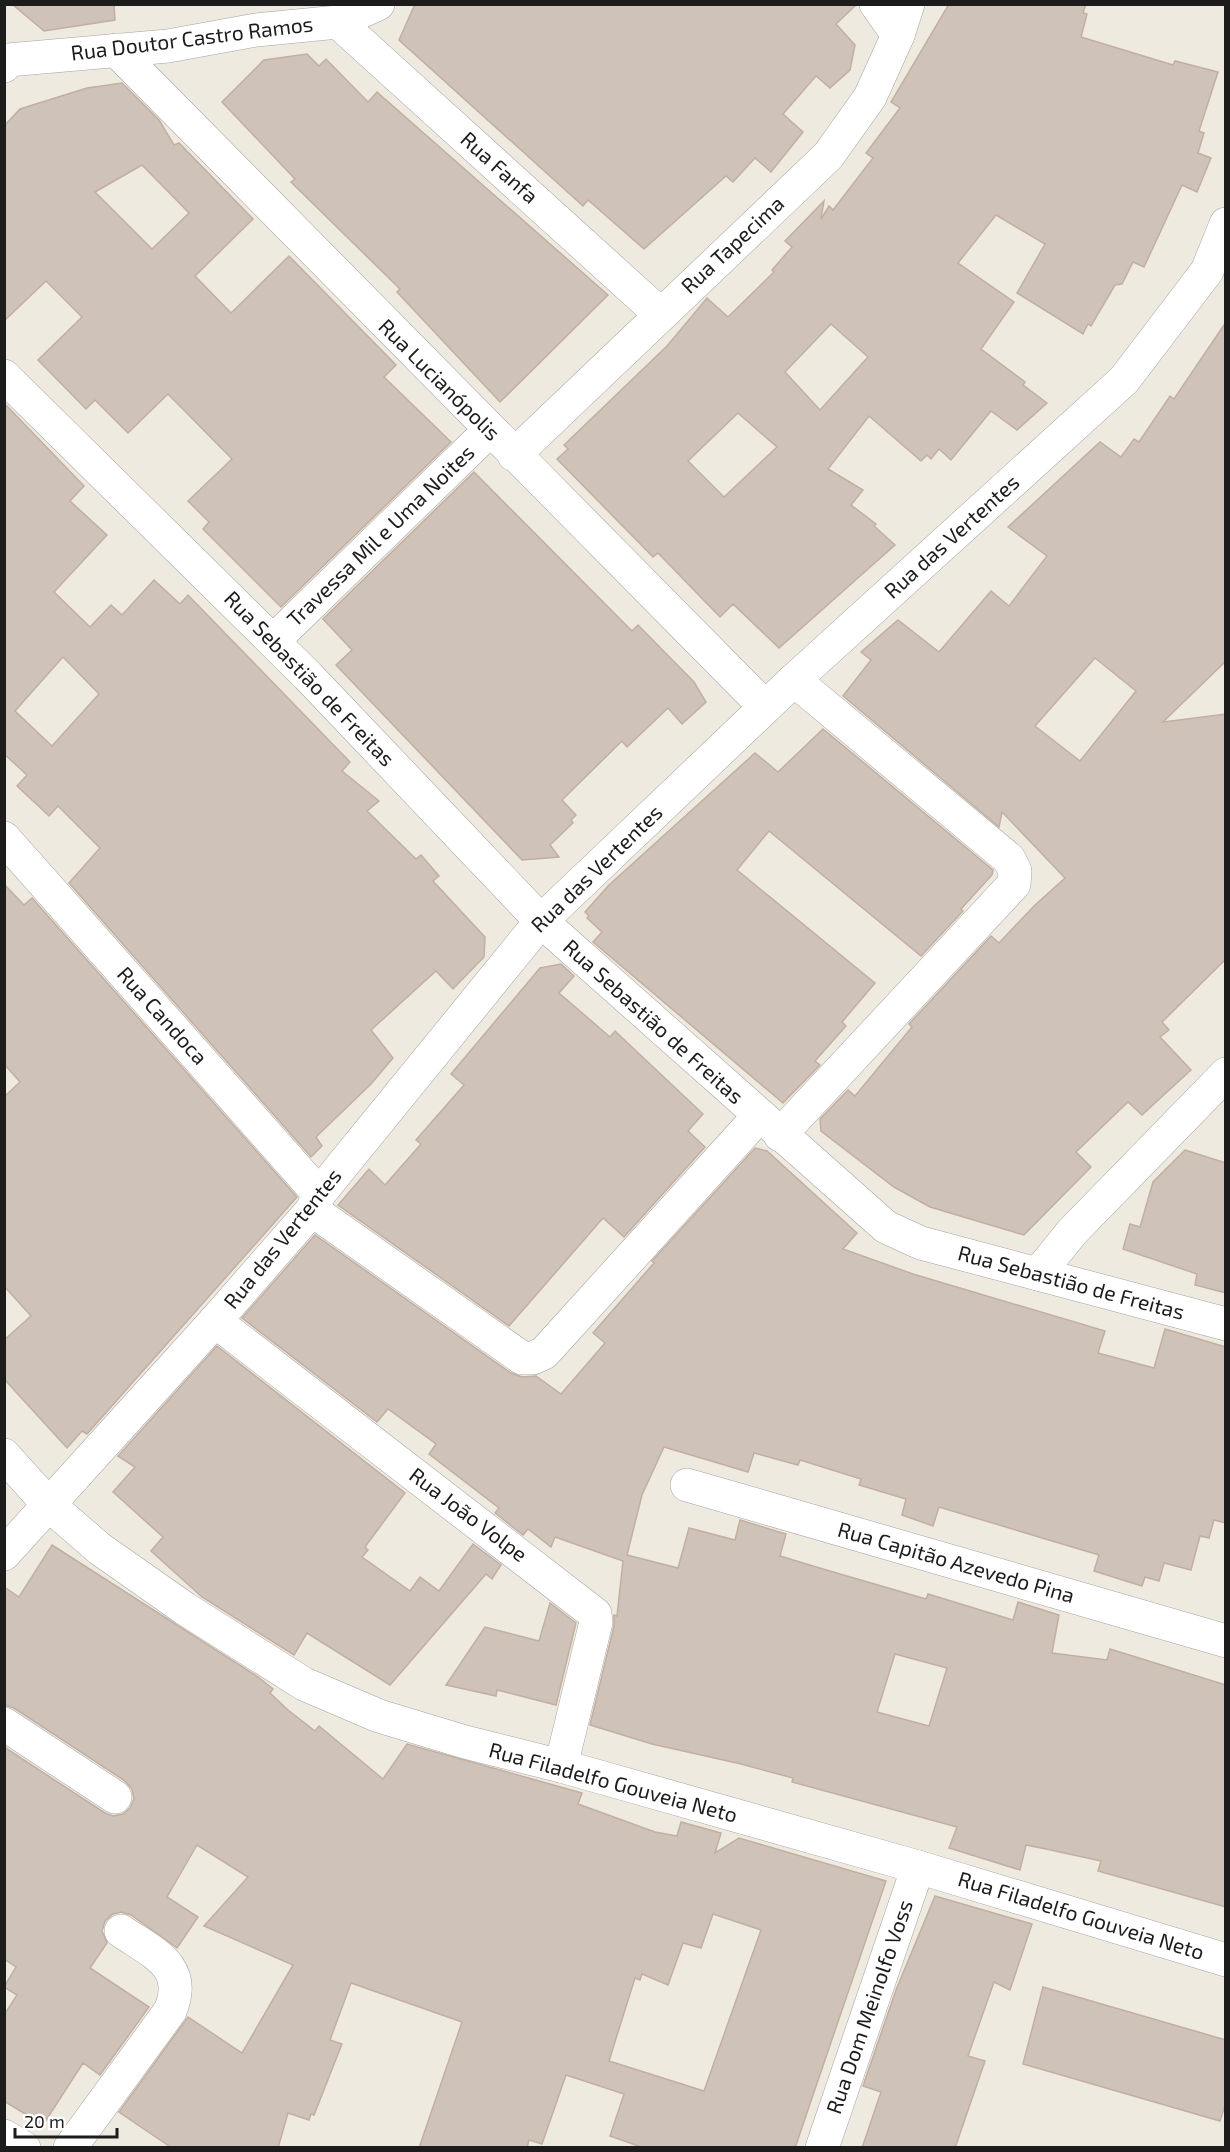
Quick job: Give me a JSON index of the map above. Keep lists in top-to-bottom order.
{
  "streets": {
    "street": [
      "Rua Doutor Castro Ramos",
      "Rua Fanfa",
      "Rua Tapecima",
      "Rua Lucianópolis",
      "Travessa Mil e Uma Noites",
      "Rua das Vertentes",
      "Rua Sebastião de Freitas",
      "Rua Candoca",
      "Rua João Volpe",
      "Rua Capitão Azevedo Pina",
      "Rua Filadelfo Gouveia Neto",
      "Rua Dom Meinolfo Voss"
    ]
  },
  "crossings": [
    ["Rua Doutor Castro Ramos", "Rua Fanfa"],
    ["Rua Doutor Castro Ramos", "Rua Lucianópolis"],
    ["Rua Fanfa", "Rua Tapecima"],
    ["Rua Tapecima", "Rua Lucianópolis"],
    ["Rua Lucianópolis", "Travessa Mil e Uma Noites"],
    ["Rua Lucianópolis", "Rua das Vertentes"],
    ["Travessa Mil e Uma Noites", "Rua Sebastião de Freitas"],
    ["Rua das Vertentes", "Rua Sebastião de Freitas"],
    ["Rua das Vertentes", "Rua Candoca"],
    ["Rua das Vertentes", "Rua João Volpe"],
    ["Rua das Vertentes", "Rua Filadelfo Gouveia Neto"],
    ["Rua Sebastião de Freitas", "Rua Candoca"],
    ["Rua João Volpe", "Rua Filadelfo Gouveia Neto"],
    ["Rua Filadelfo Gouveia Neto", "Rua Dom Meinolfo Voss"]
  ],
  "scale_bar": "20 m"
}
